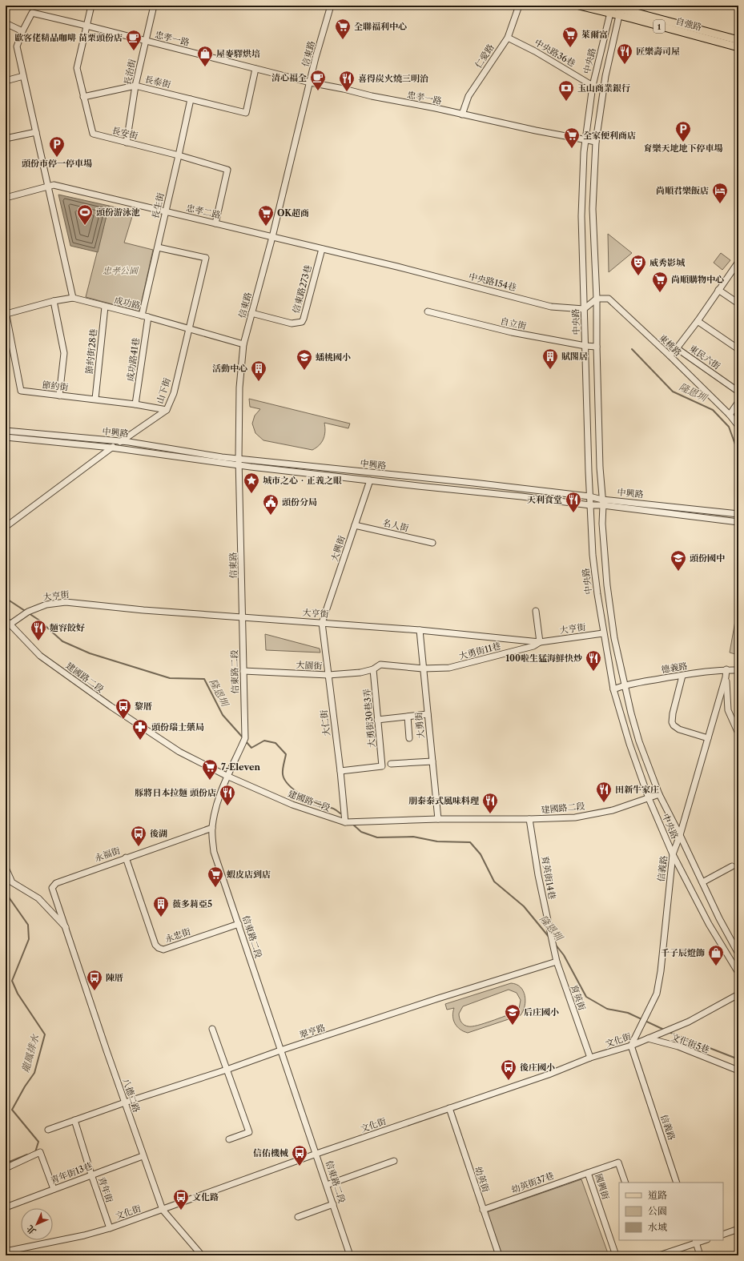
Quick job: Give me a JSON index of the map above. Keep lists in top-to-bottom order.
{
  "streets": {
    "main road": ["自強路", "1"],
    "street": [
      "忠孝一路",
      "中央路36巷",
      "信東路",
      "仁愛路",
      "中央路",
      "長治街",
      "長泰街",
      "長安街",
      "長生街",
      "忠孝二路",
      "中央路154巷",
      "信東路273巷",
      "成功路",
      "自立街",
      "東桃路",
      "節約街28巷",
      "東民六街",
      "成功路41巷",
      "節約街",
      "山下街",
      "中興路",
      "名人街",
      "大興街",
      "大亨街",
      "大勇街11巷",
      "大園街",
      "德義路",
      "信東路二段",
      "建國路二段",
      "大勇街30巷3弄",
      "大仁街",
      "大勇街",
      "永福街",
      "信義路",
      "育英街14巷",
      "永忠街",
      "育英街",
      "翠亨路",
      "文化街",
      "文化街5巷",
      "八德二路",
      "青年街13巷",
      "幼英街",
      "幼英街37巷",
      "國興街",
      "青年街"
    ]
  },
  "crossings": [
    ["自強路", "中央路"],
    ["忠孝一路", "信東路"],
    ["忠孝一路", "仁愛路"],
    ["忠孝一路", "中央路"],
    ["忠孝一路", "長治街"],
    ["忠孝一路", "長泰街"],
    ["忠孝一路", "長安街"],
    ["忠孝一路", "忠孝二路"],
    ["忠孝一路", "成功路"],
    ["中央路36巷", "仁愛路"],
    ["中央路36巷", "中央路"],
    ["信東路", "忠孝二路"],
    ["信東路", "信東路273巷"],
    ["信東路", "成功路"],
    ["信東路", "中興路"],
    ["信東路", "大亨街"],
    ["信東路", "信東路二段"],
    ["中央路", "中央路154巷"],
    ["中央路", "自立街"],
    ["中央路", "東桃路"],
    ["中央路", "中興路"],
    ["中央路", "大亨街"],
    ["中央路", "德義路"],
    ["中央路", "建國路二段"],
    ["中央路", "信義路"],
    ["長治街", "長泰街"],
    ["長治街", "長安街"],
    ["長泰街", "長安街"],
    ["長泰街", "長生街"],
    ["長安街", "長生街"],
    ["長安街", "忠孝二路"],
    ["長生街", "忠孝二路"],
    ["長生街", "成功路"],
    ["長生街", "山下街"],
    ["忠孝二路", "中央路154巷"],
    ["忠孝二路", "信東路273巷"],
    ["成功路", "節約街28巷"],
    ["成功路", "成功路41巷"],
    ["成功路", "節約街"],
    ["成功路", "山下街"],
    ["節約街28巷", "節約街"],
    ["成功路41巷", "節約街"],
    ["節約街", "山下街"],
    ["山下街", "中興路"],
    ["中興路", "大興街"],
    ["名人街", "大興街"],
    ["大興街", "大亨街"],
    ["大興街", "大仁街"],
    ["大亨街", "大勇街11巷"],
    ["大亨街", "信東路二段"],
    ["大亨街", "建國路二段"],
    ["大亨街", "大仁街"],
    ["大亨街", "大勇街"],
    ["大勇街11巷", "大園街"],
    ["大勇街11巷", "大勇街30巷3弄"],
    ["大勇街11巷", "大勇街"],
    ["大園街", "信東路二段"],
    ["大園街", "大勇街30巷3弄"],
    ["大園街", "大仁街"],
    ["德義路", "信義路"],
    ["信東路二段", "建國路二段"],
    ["信東路二段", "永福街"],
    ["信東路二段", "永忠街"],
    ["信東路二段", "翠亨路"],
    ["信東路二段", "文化街"],
    ["建國路二段", "大仁街"],
    ["建國路二段", "大勇街"],
    ["建國路二段", "育英街14巷"],
    ["大勇街30巷3弄", "大仁街"],
    ["永福街", "永忠街"],
    ["永福街", "八德二路"],
    ["信義路", "文化街"],
    ["育英街14巷", "育英街"],
    ["育英街", "翠亨路"],
    ["育英街", "文化街"],
    ["翠亨路", "八德二路"],
    ["翠亨路", "青年街"],
    ["文化街", "文化街5巷"],
    ["文化街", "八德二路"],
    ["文化街", "幼英街"],
    ["文化街", "青年街"],
    ["八德二路", "青年街13巷"],
    ["青年街13巷", "青年街"],
    ["幼英街", "幼英街37巷"],
    ["幼英街37巷", "國興街"]
  ],
  "water": ["隆恩圳", "龍鳳排水"],
  "parks": ["忠孝公園"],
  "places": {
    "supermarket": [
      "全聯福利中心",
      "萊爾富",
      "全家便利商店",
      "OK超商",
      "尚順購物中心",
      "7-Eleven",
      "蝦皮店到店"
    ],
    "cafe": ["歐客佬精品咖啡 苗栗頭份店", "清心福全"],
    "restaurant": [
      "匠樂壽司屋",
      "喜得炭火燒三明治",
      "天利食堂",
      "麵容餃好",
      "100啦生猛海鮮快炒",
      "田新牛家庄",
      "豚將日本拉麵 頭份店",
      "朋泰泰式風味料理"
    ],
    "shop": ["屋麥驛烘培", "千子辰燈飾"],
    "bank": ["玉山商業銀行"],
    "parking": ["育樂天地地下停車場", "頭份市停一停車場"],
    "hotel": ["尚順君樂飯店"],
    "sports": ["頭份游泳池"],
    "theatre": ["威秀影城"],
    "building": ["賦閣居", "活動中心", "薇多莉亞5"],
    "school or university": ["蟠桃國小", "頭份國中", "后庄國小"],
    "place": ["城市之心‧正義之眼"],
    "public building": ["頭份分局"],
    "bus stop": [
      "黎厝",
      "後湖",
      "陳厝",
      "後庄國小",
      "信佑機械",
      "文化路"
    ],
    "pharmacy": ["頭份瑞士藥局"]
  },
  "legend": ["道路", "公園", "水域"],
  "north": "bottom left"
}
